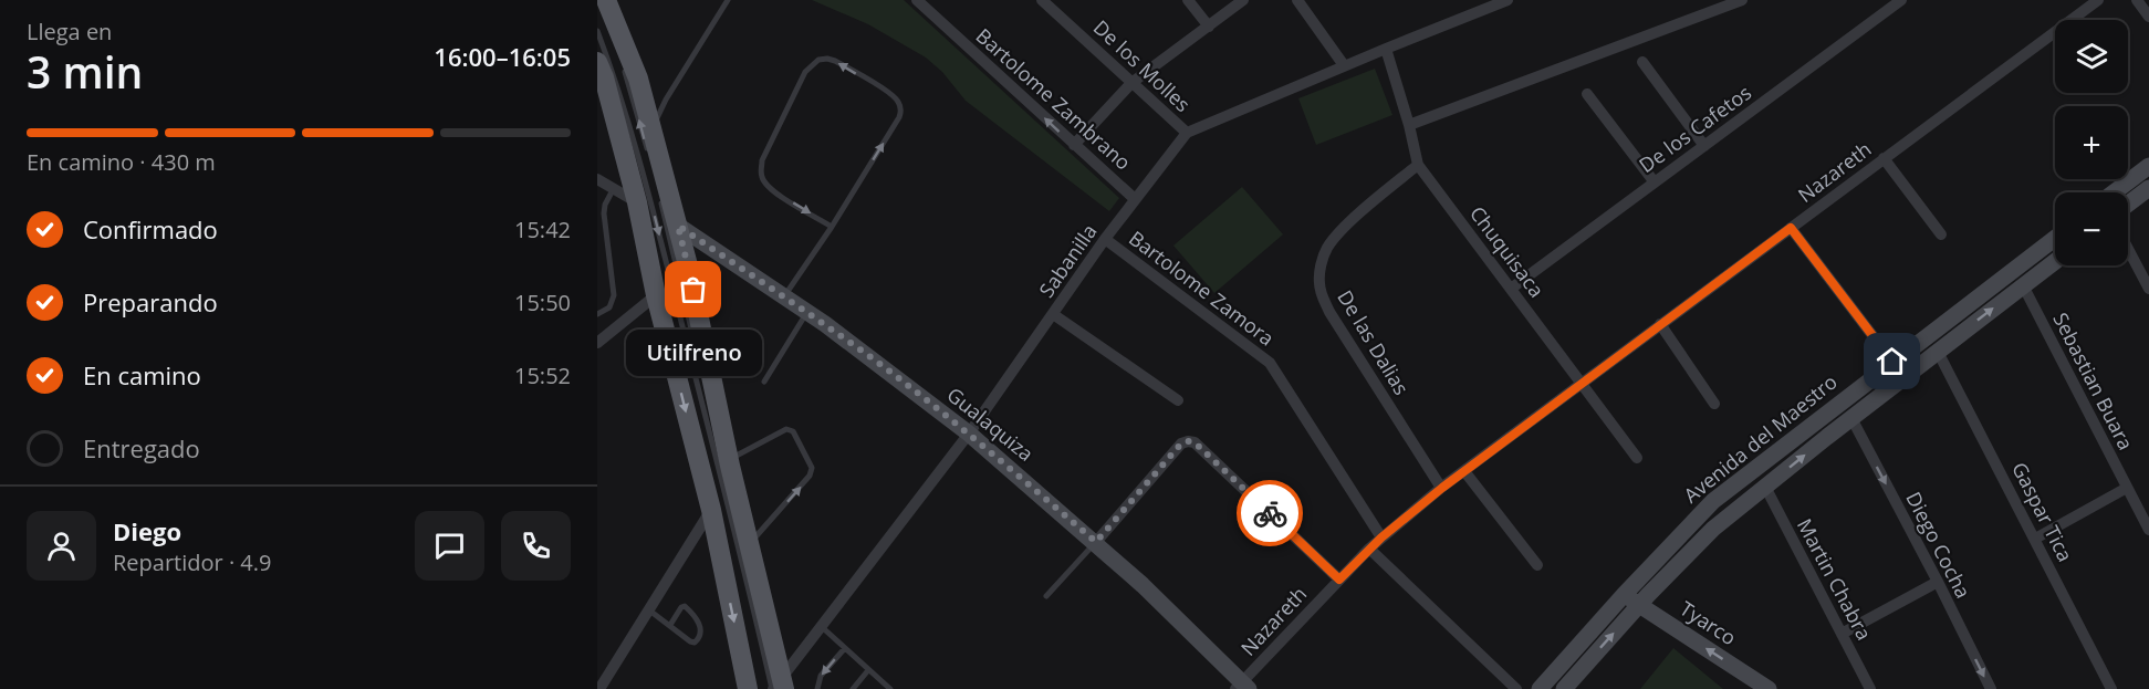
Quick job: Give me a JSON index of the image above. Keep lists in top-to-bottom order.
{
  "streets": {
    "main road": ["Gualaquiza", "Avenida del Maestro", "Tyarco"],
    "street": [
      "De los Molles",
      "Bartolome Zambrano",
      "De los Cafetos",
      "Nazareth",
      "Chuquisaca",
      "Sabanilla",
      "Bartolome Zamora",
      "De las Dalias",
      "Sebastian Buara",
      "Gaspar Tica",
      "Diego Cocha",
      "Martin Chabra"
    ]
  },
  "crossings": [
    ["De los Molles", "Sabanilla"],
    ["Bartolome Zambrano", "Sabanilla"],
    ["De los Cafetos", "Chuquisaca"],
    ["Nazareth", "Chuquisaca"],
    ["Nazareth", "Bartolome Zamora"],
    ["Nazareth", "De las Dalias"],
    ["Nazareth", "Gualaquiza"],
    ["Chuquisaca", "Sabanilla"],
    ["Chuquisaca", "De las Dalias"],
    ["Sabanilla", "Bartolome Zamora"],
    ["Sabanilla", "Gualaquiza"],
    ["Sebastian Buara", "Avenida del Maestro"],
    ["Avenida del Maestro", "Gaspar Tica"],
    ["Avenida del Maestro", "Diego Cocha"],
    ["Avenida del Maestro", "Martin Chabra"],
    ["Avenida del Maestro", "Tyarco"]
  ],
  "one_way": ["Bartolome Zambrano", "Diego Cocha", "Tyarco"],
  "places": ["Utilfreno"],
  "page": {
    "heading": ["3 min", "Llega en", "16:00–16:05"],
    "panel": ["Diego", "Repartidor · 4.9"],
    "map_buttons": ["+", "−"],
    "bar": "En camino · 430 m",
    "list": [
      ["Confirmado", "15:42"],
      ["Preparando", "15:50"],
      ["En camino", "15:52"],
      "Entregado"
    ],
    "bubble": "Utilfreno"
  }
}
